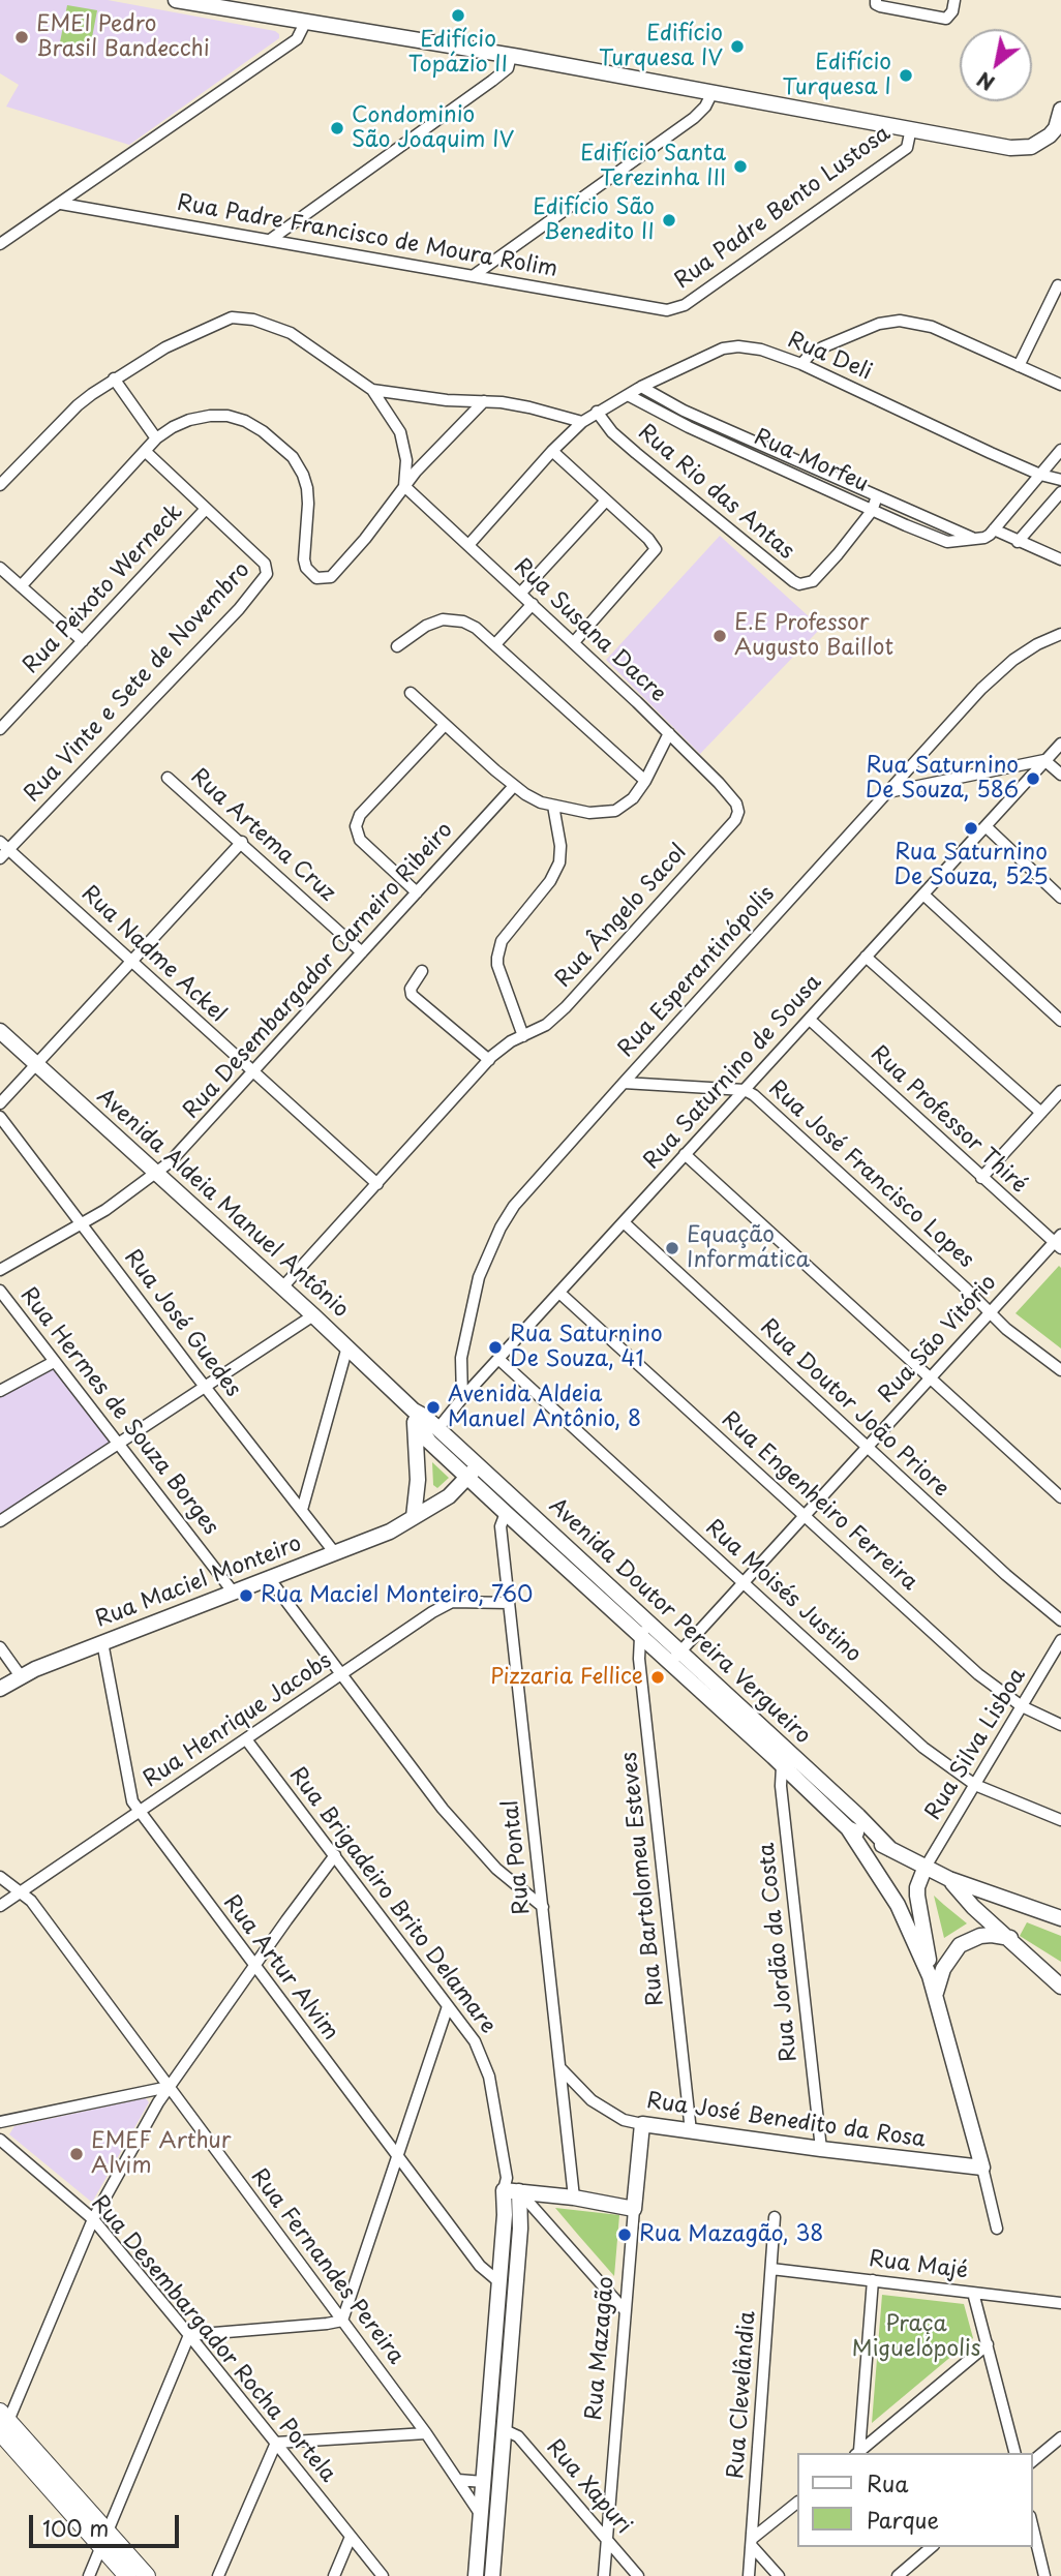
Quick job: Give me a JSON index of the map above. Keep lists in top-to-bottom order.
{
  "streets": {
    "street": [
      "Rua Padre Bento Lustosa",
      "Rua Padre Francisco de Moura Rolim",
      "Rua Deli",
      "Rua Morfeu",
      "Rua Rio das Antas",
      "Rua Peixoto Werneck",
      "Rua Susana Dacre",
      "Rua Vinte e Sete de Novembro",
      "Rua Artema Cruz",
      "Rua Ângelo Sacol",
      "Rua Nadme Ackel",
      "Rua Desembargador Carneiro Ribeiro",
      "Rua Esperantinópolis",
      "Rua Saturnino de Sousa",
      "Rua Professor Thiré",
      "Rua José Francisco Lopes",
      "Avenida Aldeia Manuel Antônio",
      "Rua José Guedes",
      "Rua São Vitório",
      "Rua Doutor João Priore",
      "Rua Hermes de Souza Borges",
      "Rua Engenheiro Ferreira",
      "Rua Maciel Monteiro",
      "Rua Moisés Justino",
      "Avenida Doutor Pereira Vergueiro",
      "Rua Henrique Jacobs",
      "Rua Silva Lisboa",
      "Rua Pontal",
      "Rua Bartolomeu Esteves",
      "Rua Brigadeiro Brito Delamare",
      "Rua Jordão da Costa",
      "Rua Artur Alvim",
      "Rua José Benedito da Rosa",
      "Rua Majé",
      "Rua Fernandes Pereira",
      "Rua Desembargador Rocha Portela",
      "Rua Mazagão",
      "Rua Clevelândia",
      "Rua Xapuri"
    ]
  },
  "crossings": [
    ["Rua Padre Bento Lustosa", "Rua Padre Francisco de Moura Rolim"],
    ["Rua Deli", "Rua Morfeu"],
    ["Rua Deli", "Rua Rio das Antas"],
    ["Rua Deli", "Rua Susana Dacre"],
    ["Rua Morfeu", "Rua Rio das Antas"],
    ["Rua Peixoto Werneck", "Rua Vinte e Sete de Novembro"],
    ["Rua Susana Dacre", "Rua Ângelo Sacol"],
    ["Rua Vinte e Sete de Novembro", "Rua Nadme Ackel"],
    ["Rua Artema Cruz", "Rua Desembargador Carneiro Ribeiro"],
    ["Rua Ângelo Sacol", "Rua Nadme Ackel"],
    ["Rua Ângelo Sacol", "Avenida Aldeia Manuel Antônio"],
    ["Rua Nadme Ackel", "Rua Desembargador Carneiro Ribeiro"],
    ["Rua Desembargador Carneiro Ribeiro", "Avenida Aldeia Manuel Antônio"],
    ["Rua Desembargador Carneiro Ribeiro", "Rua José Guedes"],
    ["Rua Esperantinópolis", "Rua Saturnino de Sousa"],
    ["Rua Esperantinópolis", "Rua José Francisco Lopes"],
    ["Rua Saturnino de Sousa", "Rua Professor Thiré"],
    ["Rua Saturnino de Sousa", "Rua José Francisco Lopes"],
    ["Rua Saturnino de Sousa", "Avenida Aldeia Manuel Antônio"],
    ["Rua Saturnino de Sousa", "Rua Doutor João Priore"],
    ["Rua Saturnino de Sousa", "Rua Engenheiro Ferreira"],
    ["Rua Saturnino de Sousa", "Rua Moisés Justino"],
    ["Rua Saturnino de Sousa", "Avenida Doutor Pereira Vergueiro"],
    ["Rua Professor Thiré", "Rua São Vitório"],
    ["Rua José Francisco Lopes", "Rua São Vitório"],
    ["Avenida Aldeia Manuel Antônio", "Avenida Doutor Pereira Vergueiro"],
    ["Rua José Guedes", "Rua Maciel Monteiro"],
    ["Rua São Vitório", "Rua Doutor João Priore"],
    ["Rua São Vitório", "Rua Engenheiro Ferreira"],
    ["Rua São Vitório", "Rua Moisés Justino"],
    ["Rua São Vitório", "Avenida Doutor Pereira Vergueiro"],
    ["Rua Hermes de Souza Borges", "Rua Maciel Monteiro"],
    ["Rua Engenheiro Ferreira", "Rua Silva Lisboa"],
    ["Rua Maciel Monteiro", "Avenida Doutor Pereira Vergueiro"],
    ["Rua Maciel Monteiro", "Rua Artur Alvim"],
    ["Rua Moisés Justino", "Rua Silva Lisboa"],
    ["Avenida Doutor Pereira Vergueiro", "Rua Silva Lisboa"],
    ["Avenida Doutor Pereira Vergueiro", "Rua Pontal"],
    ["Avenida Doutor Pereira Vergueiro", "Rua Bartolomeu Esteves"],
    ["Avenida Doutor Pereira Vergueiro", "Rua Jordão da Costa"],
    ["Avenida Doutor Pereira Vergueiro", "Rua José Benedito da Rosa"],
    ["Rua Henrique Jacobs", "Rua Pontal"],
    ["Rua Henrique Jacobs", "Rua Brigadeiro Brito Delamare"],
    ["Rua Henrique Jacobs", "Rua Artur Alvim"],
    ["Rua Henrique Jacobs", "Rua Fernandes Pereira"],
    ["Rua Pontal", "Rua José Benedito da Rosa"],
    ["Rua Bartolomeu Esteves", "Rua José Benedito da Rosa"],
    ["Rua Jordão da Costa", "Rua José Benedito da Rosa"],
    ["Rua José Benedito da Rosa", "Rua Mazagão"],
    ["Rua Majé", "Rua Clevelândia"],
    ["Rua Mazagão", "Rua Xapuri"]
  ],
  "parks": ["Praça Miguelópolis"],
  "places": [
    "Edifício Topázio II",
    "EMEI Pedro Brasil Bandecchi",
    "Edifício Turquesa IV",
    "Edifício Turquesa I",
    "Condominio São Joaquim IV",
    "Edifício Santa Terezinha III",
    "Edifício São Benedito II",
    "E.E Professor Augusto Baillot",
    "Rua Saturnino De Souza, 586",
    "Rua Saturnino De Souza, 525",
    "Equação Informática",
    "Rua Saturnino De Souza, 41",
    "Avenida Aldeia Manuel Antônio, 8",
    "Rua Maciel Monteiro, 760",
    "Pizzaria Fellice",
    "EMEF Arthur Alvim",
    "Rua Mazagão, 38"
  ],
  "legend": ["Rua", "Parque"],
  "scale_bar": "100 m",
  "north": "bottom left"
}
